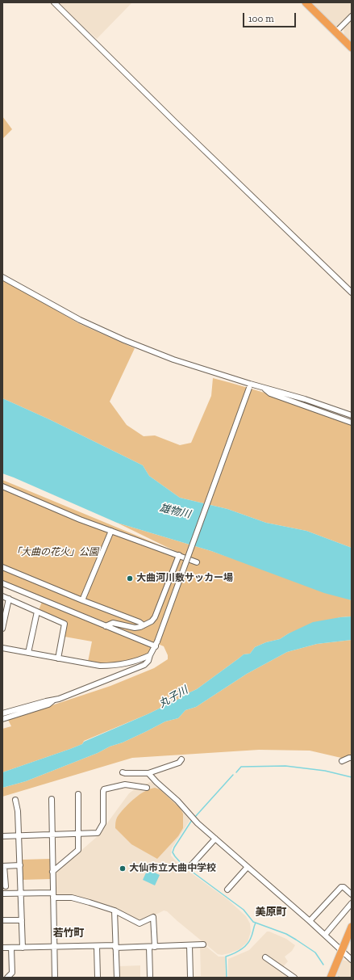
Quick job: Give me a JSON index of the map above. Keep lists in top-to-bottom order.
{
  "districts": ["美原町", "若竹町"],
  "water": ["雄物川", "丸子川"],
  "parks": ["「大曲の花火」公園"],
  "places": ["大曲河川敷サッカー場", "大仙市立大曲中学校"],
  "scale_bar": "100 m"
}
